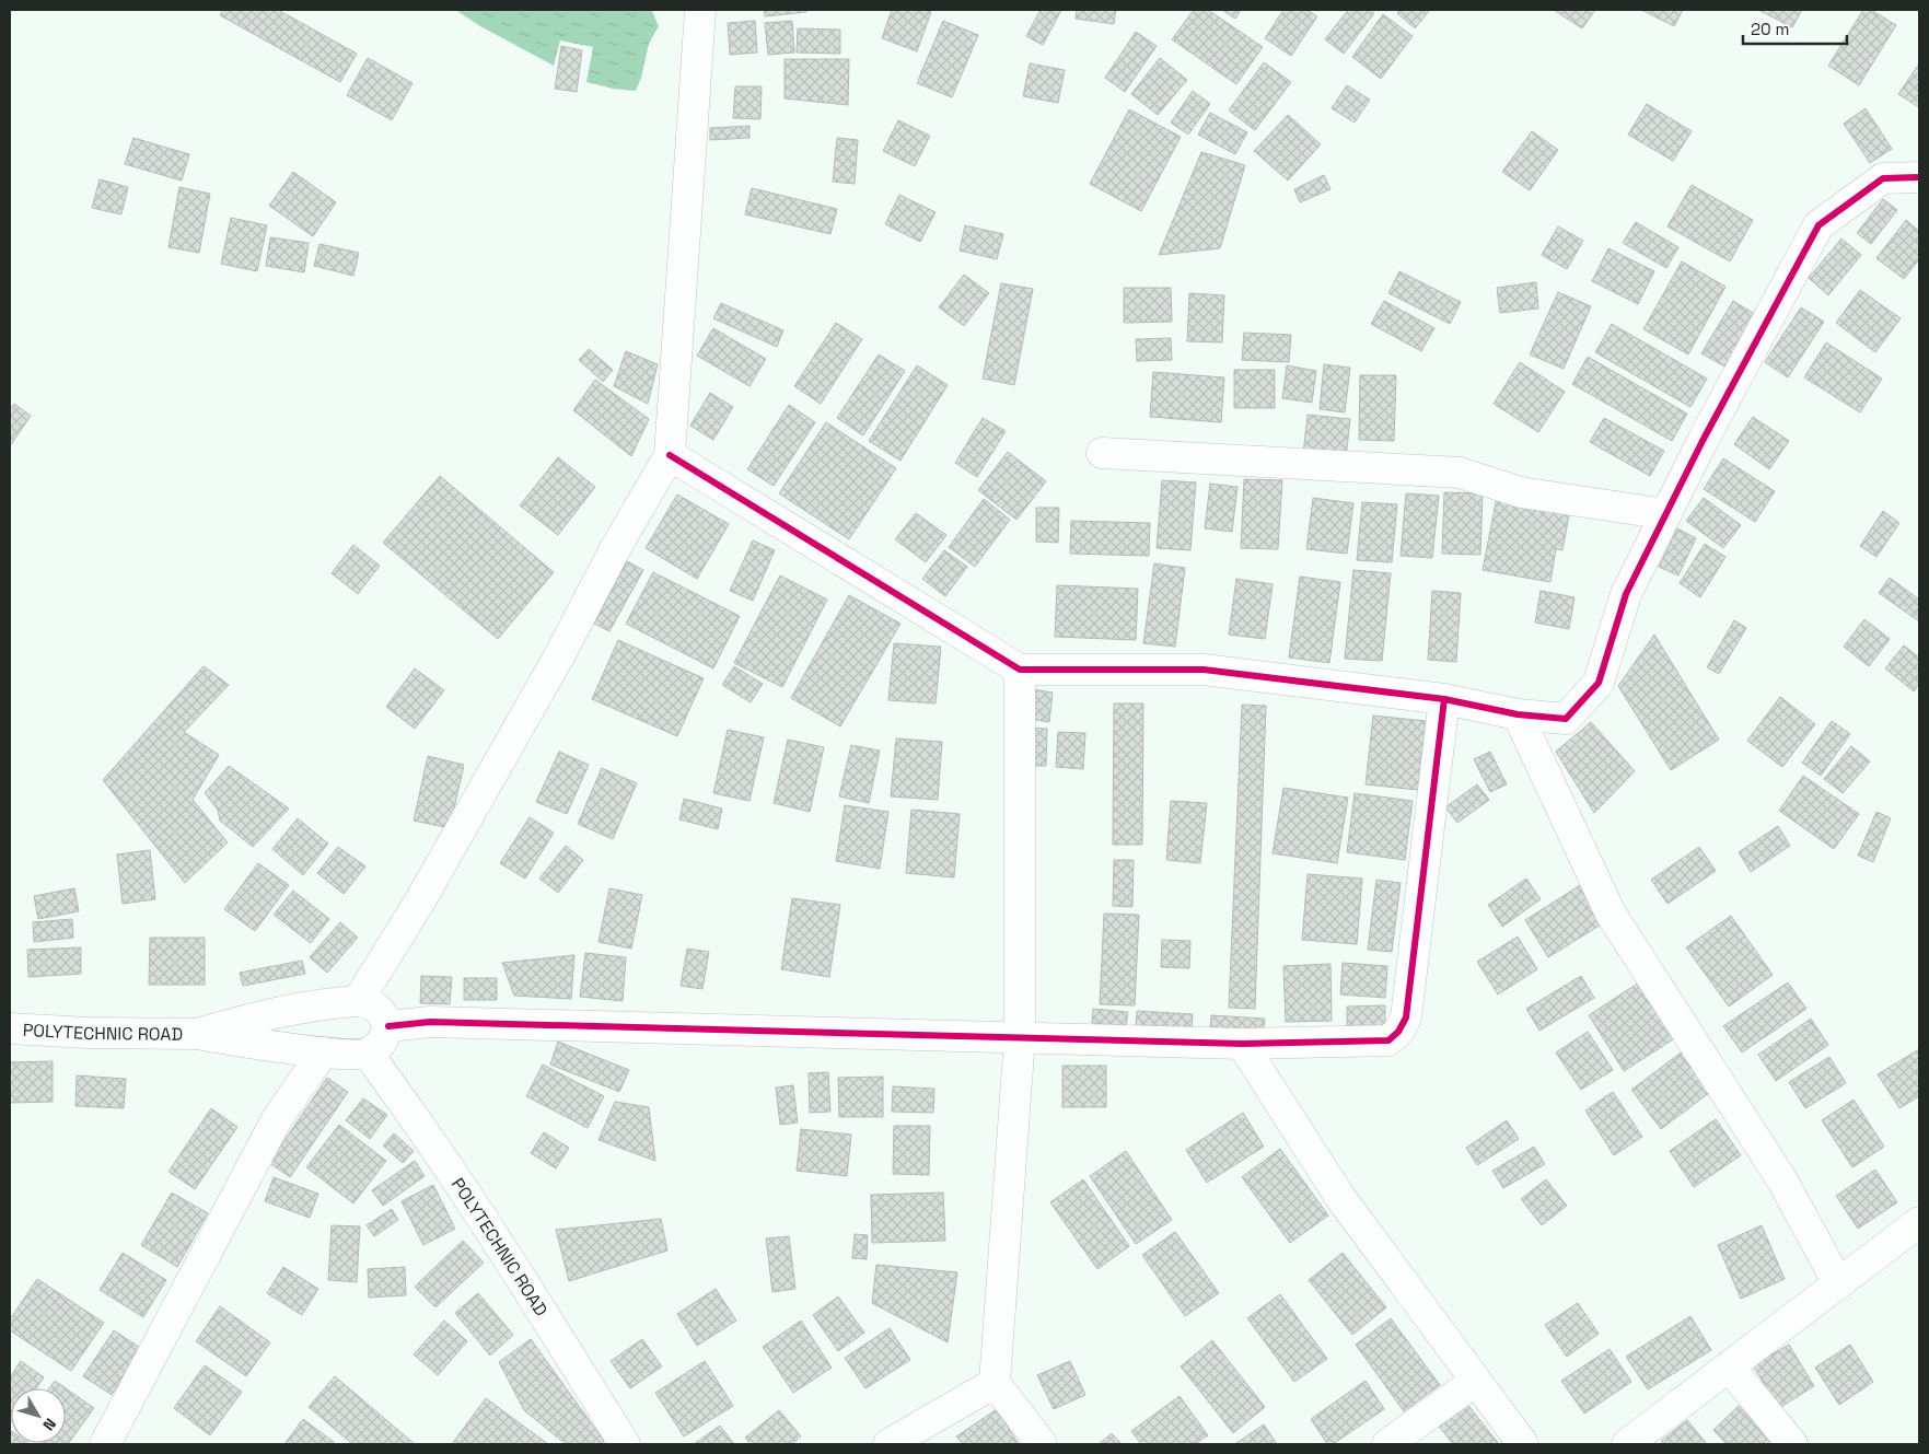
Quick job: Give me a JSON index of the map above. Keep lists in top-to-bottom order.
{
  "streets": {
    "street": ["POLYTECHNIC ROAD"]
  },
  "scale_bar": "20 m",
  "north": "bottom right"
}
